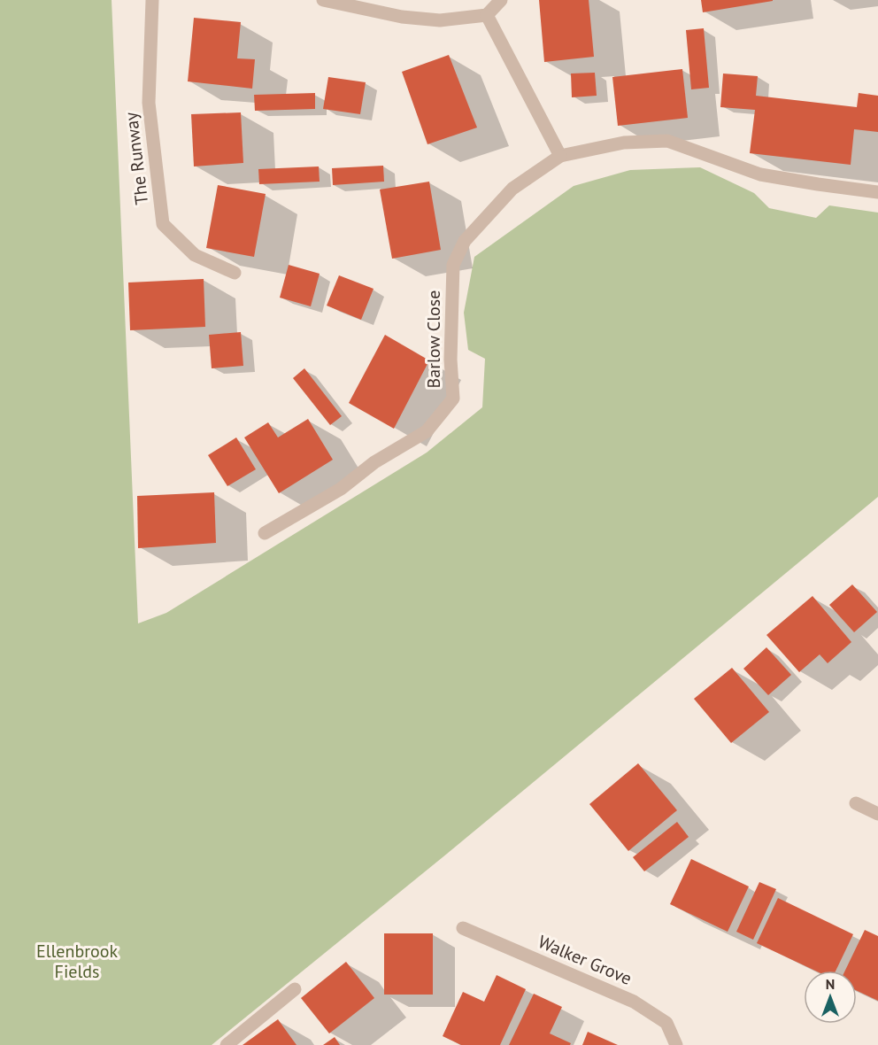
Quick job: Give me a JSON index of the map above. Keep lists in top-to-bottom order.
{
  "streets": {
    "street": ["The Runway", "Barlow Close", "Walker Grove"]
  },
  "parks": ["Ellenbrook Fields"],
  "north": "top"
}
